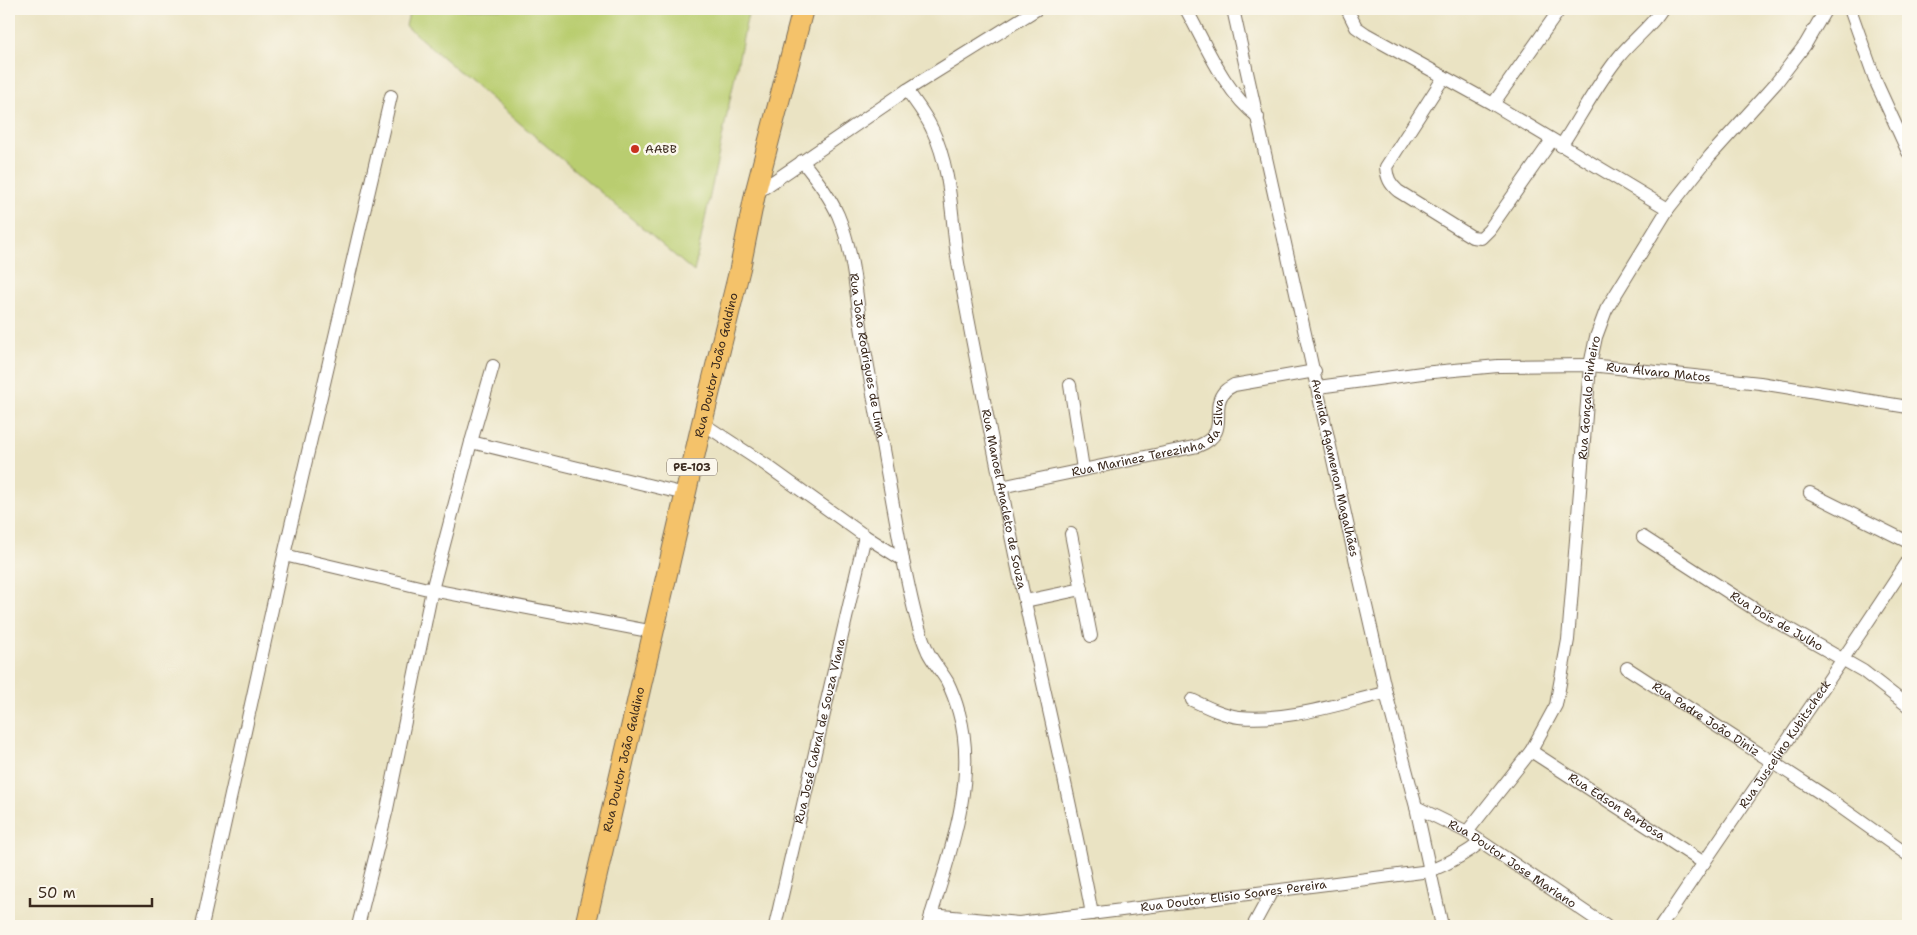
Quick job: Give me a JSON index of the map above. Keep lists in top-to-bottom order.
{
  "streets": {
    "main road": ["Rua Doutor João Galdino", "PE-103"],
    "street": [
      "Rua João Rodrigues de Lima",
      "Rua Álvaro Matos",
      "Rua Gonçalo Pinheiro",
      "Rua Marinez Terezinha da Silva",
      "Avenida Agamenon Magalhães",
      "Rua Manoel Anacleto de Souza",
      "Rua Dois de Julho",
      "Rua Padre João Diniz",
      "Rua José Cabral de Souza Viana",
      "Rua Juscelino Kubitscheck",
      "Rua Edson Barbosa",
      "Rua Doutor Jose Mariano",
      "Rua Doutor Elisio Soares Pereira"
    ]
  },
  "crossings": [
    ["Rua João Rodrigues de Lima", "Rua Doutor Elisio Soares Pereira"],
    ["Rua Álvaro Matos", "Rua Gonçalo Pinheiro"],
    ["Rua Álvaro Matos", "Avenida Agamenon Magalhães"],
    ["Rua Gonçalo Pinheiro", "Rua Edson Barbosa"],
    ["Rua Gonçalo Pinheiro", "Rua Doutor Jose Mariano"],
    ["Rua Marinez Terezinha da Silva", "Avenida Agamenon Magalhães"],
    ["Rua Marinez Terezinha da Silva", "Rua Manoel Anacleto de Souza"],
    ["Avenida Agamenon Magalhães", "Rua Doutor Jose Mariano"],
    ["Avenida Agamenon Magalhães", "Rua Doutor Elisio Soares Pereira"],
    ["Rua Manoel Anacleto de Souza", "Rua Doutor Elisio Soares Pereira"],
    ["Rua Dois de Julho", "Rua Juscelino Kubitscheck"],
    ["Rua Padre João Diniz", "Rua Juscelino Kubitscheck"],
    ["Rua Juscelino Kubitscheck", "Rua Edson Barbosa"],
    ["Rua Doutor Jose Mariano", "Rua Doutor Elisio Soares Pereira"]
  ],
  "places": ["AABB"],
  "scale_bar": "50 m"
}
